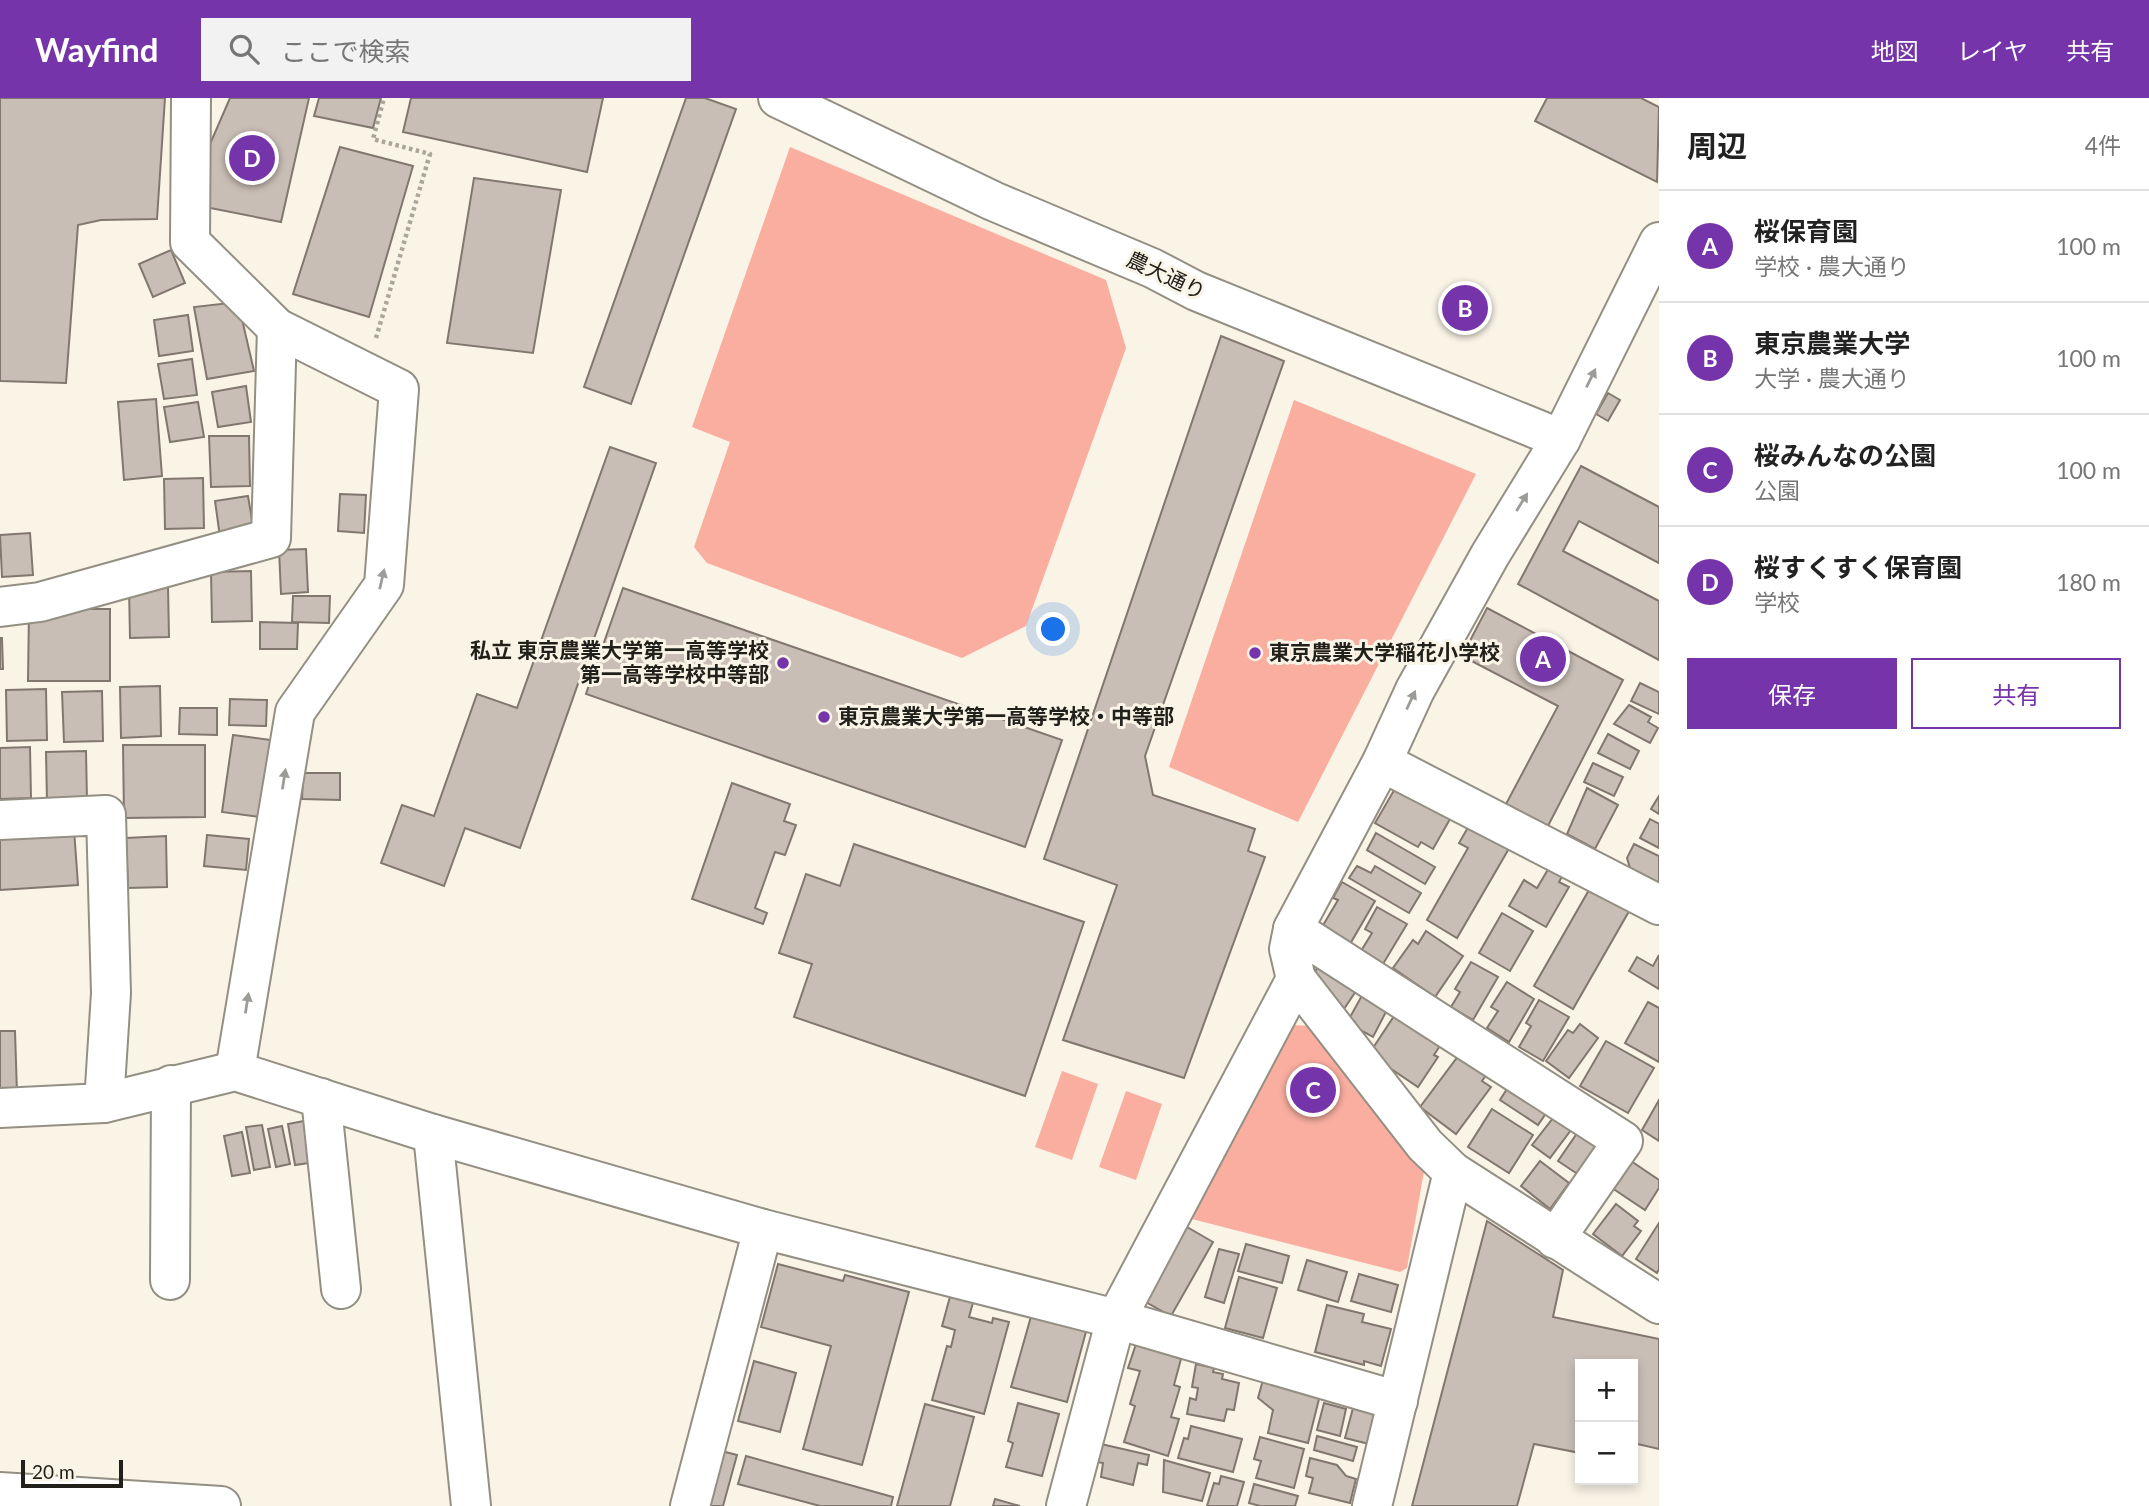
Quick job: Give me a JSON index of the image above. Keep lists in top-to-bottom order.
{
  "streets": {
    "street": ["農大通り"]
  },
  "places": ["東京農業大学稲花小学校", "私立 東京農業大学第一高等学校 第一高等学校中等部", "東京農業大学第一高等学校・中等部"],
  "scale_bar": "20 m",
  "page": {
    "header": "Wayfind",
    "search": "ここで検索",
    "nav": ["地図", "レイヤ", "共有"],
    "heading": ["周辺", "4件"],
    "pins": [
      "D",
      "B",
      "A",
      "C"
    ],
    "list": [
      {
        "mark": "A",
        "name": "桜保育園",
        "note": "学校 · 農大通り",
        "value": "100 m"
      },
      {
        "mark": "B",
        "name": "東京農業大学",
        "note": "大学 · 農大通り",
        "value": "100 m"
      },
      {
        "mark": "C",
        "name": "桜みんなの公園",
        "note": "公園",
        "value": "100 m"
      },
      {
        "mark": "D",
        "name": "桜すくすく保育園",
        "note": "学校",
        "value": "180 m"
      }
    ],
    "buttons": ["保存", "共有"],
    "map_buttons": ["+", "−"],
    "scale": "20 m"
  }
}
